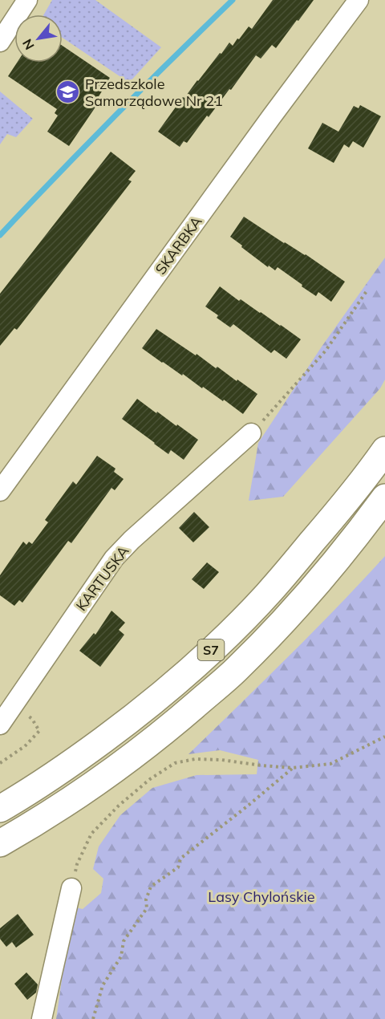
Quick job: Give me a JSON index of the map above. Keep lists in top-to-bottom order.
{
  "streets": {
    "highway": ["S7"],
    "street": ["SKARBKA", "KARTUSKA"]
  },
  "parks": ["Lasy Chylońskie"],
  "places": {
    "school or university": ["Przedszkole Samorządowe Nr 21"]
  },
  "north": "bottom left"
}
